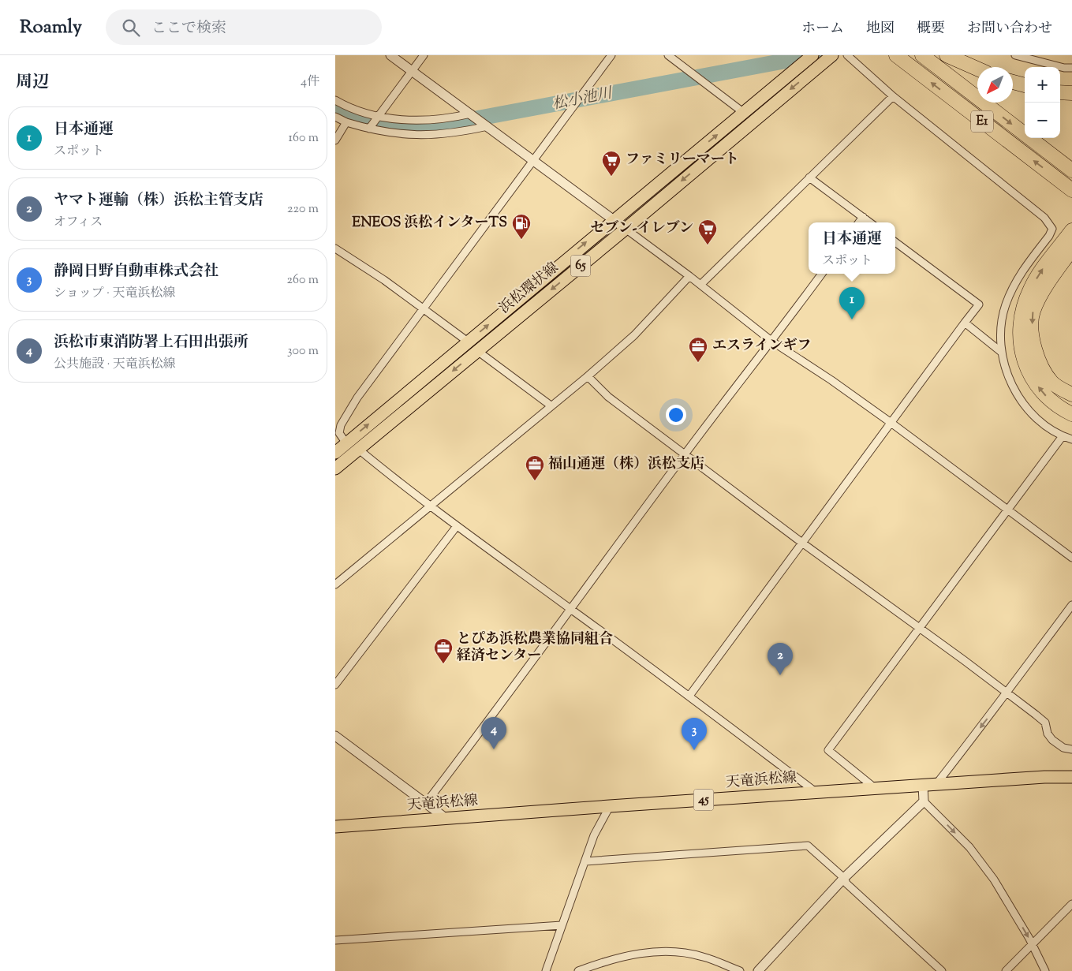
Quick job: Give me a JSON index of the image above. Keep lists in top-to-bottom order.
{
  "streets": {
    "highway": ["E1"],
    "main road": [
      "65",
      "浜松環状線",
      "天竜浜松線",
      "45"
    ]
  },
  "water": ["松小池川"],
  "places": {
    "supermarket": ["ファミリーマート", "セブン-イレブン"],
    "fuel station": ["ENEOS 浜松インターTS"],
    "office": ["エスラインギフ", "福山通運（株）浜松支店", "とぴあ浜松農業協同組合 経済センター"]
  },
  "north": "bottom left",
  "page": {
    "header": "Roamly",
    "search": "ここで検索",
    "nav": [
      "ホーム",
      "地図",
      "概要",
      "お問い合わせ"
    ],
    "heading": ["周辺", "4件"],
    "map_buttons": ["+", "−"],
    "list": [
      {
        "mark": "1",
        "name": "日本通運",
        "note": "スポット",
        "value": "160 m"
      },
      {
        "mark": "2",
        "name": "ヤマト運輸（株）浜松主管支店",
        "note": "オフィス",
        "value": "220 m"
      },
      {
        "mark": "3",
        "name": "静岡日野自動車株式会社",
        "note": "ショップ · 天竜浜松線",
        "value": "260 m"
      },
      {
        "mark": "4",
        "name": "浜松市東消防署上石田出張所",
        "note": "公共施設 · 天竜浜松線",
        "value": "300 m"
      }
    ],
    "popup": ["日本通運", "スポット"],
    "pins": [
      "1",
      "2",
      "4",
      "3"
    ]
  }
}
